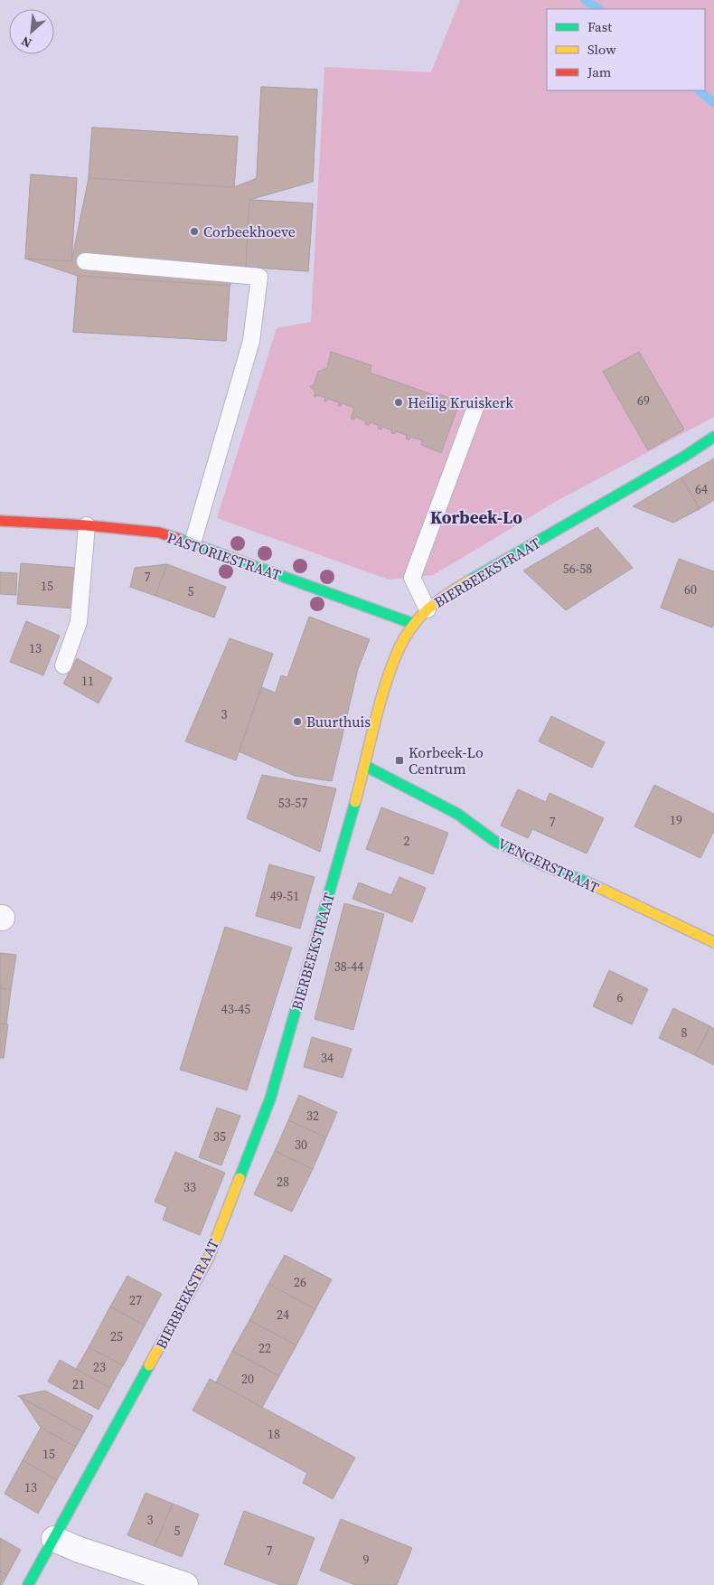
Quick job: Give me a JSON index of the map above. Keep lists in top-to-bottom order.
{
  "streets": {
    "street": ["PASTORIESTRAAT", "BIERBEEKSTRAAT", "VENGERSTRAAT"]
  },
  "crossings": [
    ["PASTORIESTRAAT", "BIERBEEKSTRAAT"],
    ["BIERBEEKSTRAAT", "VENGERSTRAAT"]
  ],
  "districts": ["Korbeek-Lo"],
  "places": {
    "other": ["Corbeekhoeve", "Heilig Kruiskerk", "Buurthuis"],
    "transit": ["Korbeek-Lo Centrum"]
  },
  "house_numbers": [
    "69",
    "64",
    "56-58",
    "7",
    "15",
    "60",
    "5",
    "13",
    "11",
    "3",
    "53-57",
    "19",
    "7",
    "2",
    "49-51",
    "38-44",
    "6",
    "43-45",
    "8",
    "34",
    "32",
    "35",
    "30",
    "28",
    "33",
    "26",
    "27",
    "24",
    "25",
    "22",
    "23",
    "20",
    "21",
    "18",
    "15",
    "13",
    "3",
    "5",
    "7",
    "9"
  ],
  "legend": ["Fast", "Slow", "Jam"],
  "north": "bottom left"
}
